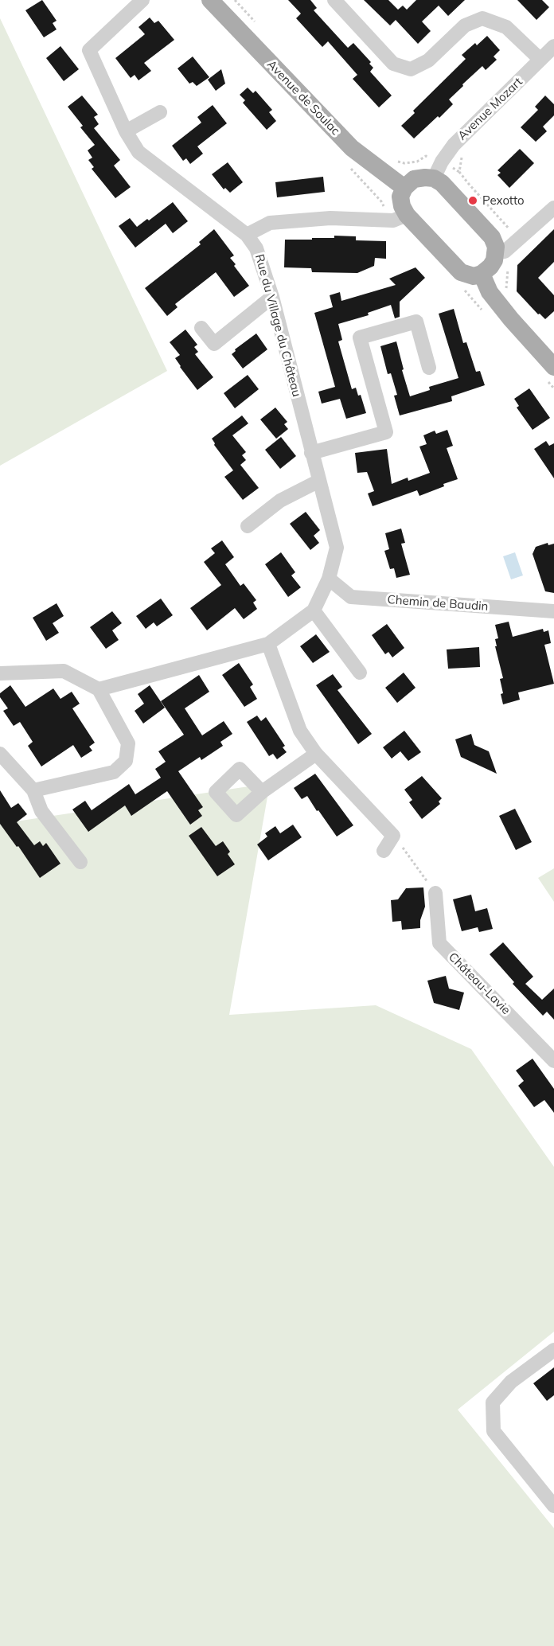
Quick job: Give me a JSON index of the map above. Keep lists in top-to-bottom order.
{
  "streets": {
    "main road": ["Avenue de Soulac"],
    "street": [
      "Avenue Mozart",
      "Rue du Village du Château",
      "Chemin de Baudin",
      "Château-Lavie"
    ]
  },
  "crossings": [
    ["Rue du Village du Château", "Chemin de Baudin"]
  ],
  "places": ["Pexotto"]
}
